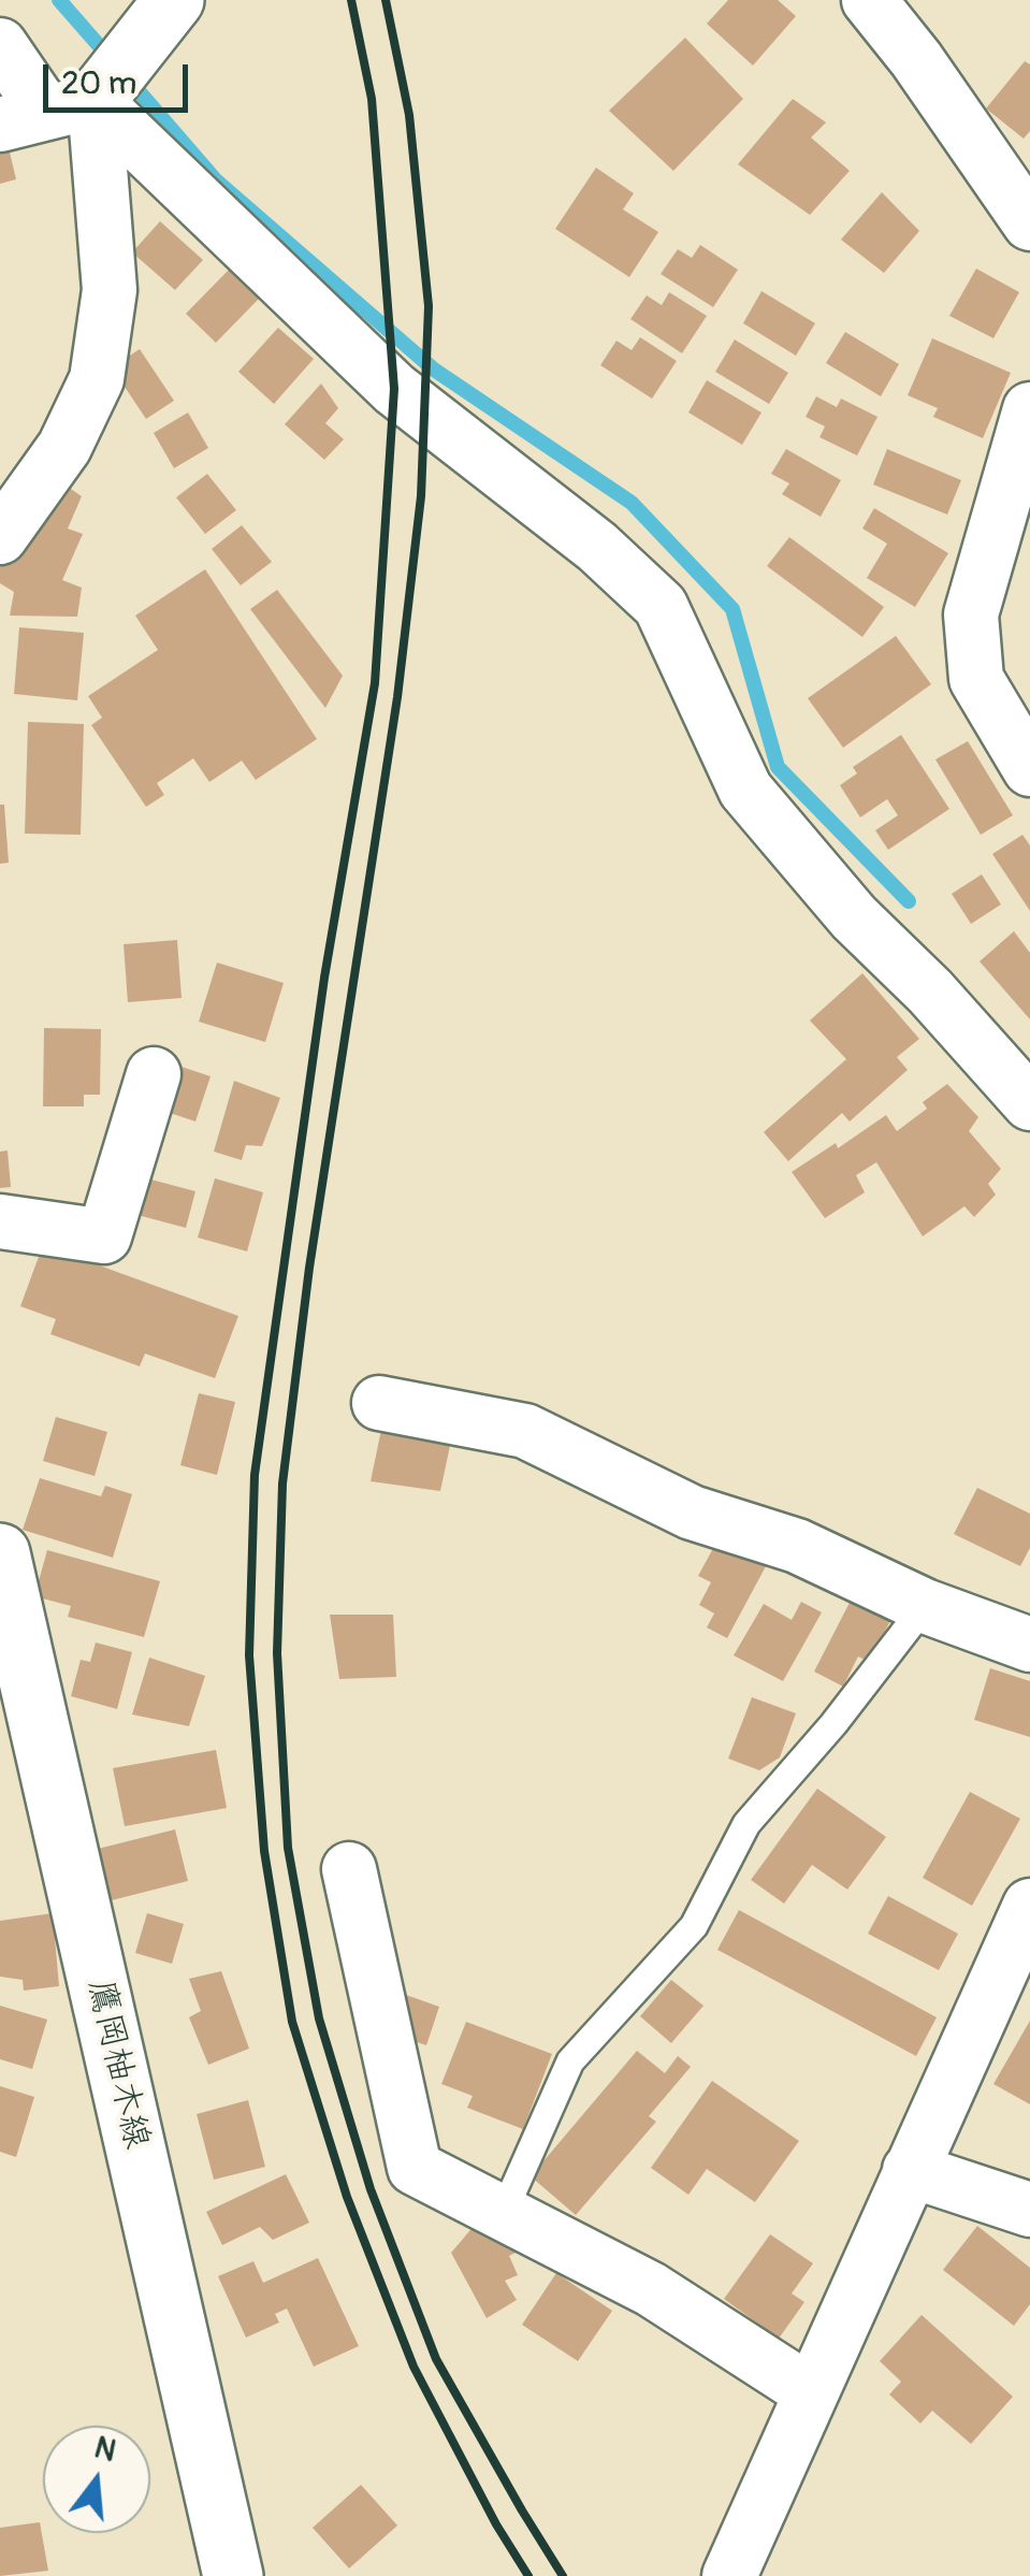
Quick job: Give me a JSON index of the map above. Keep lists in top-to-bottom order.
{
  "streets": {
    "main road": ["鷹岡柚木線"]
  },
  "scale_bar": "20 m",
  "north": "top"
}
